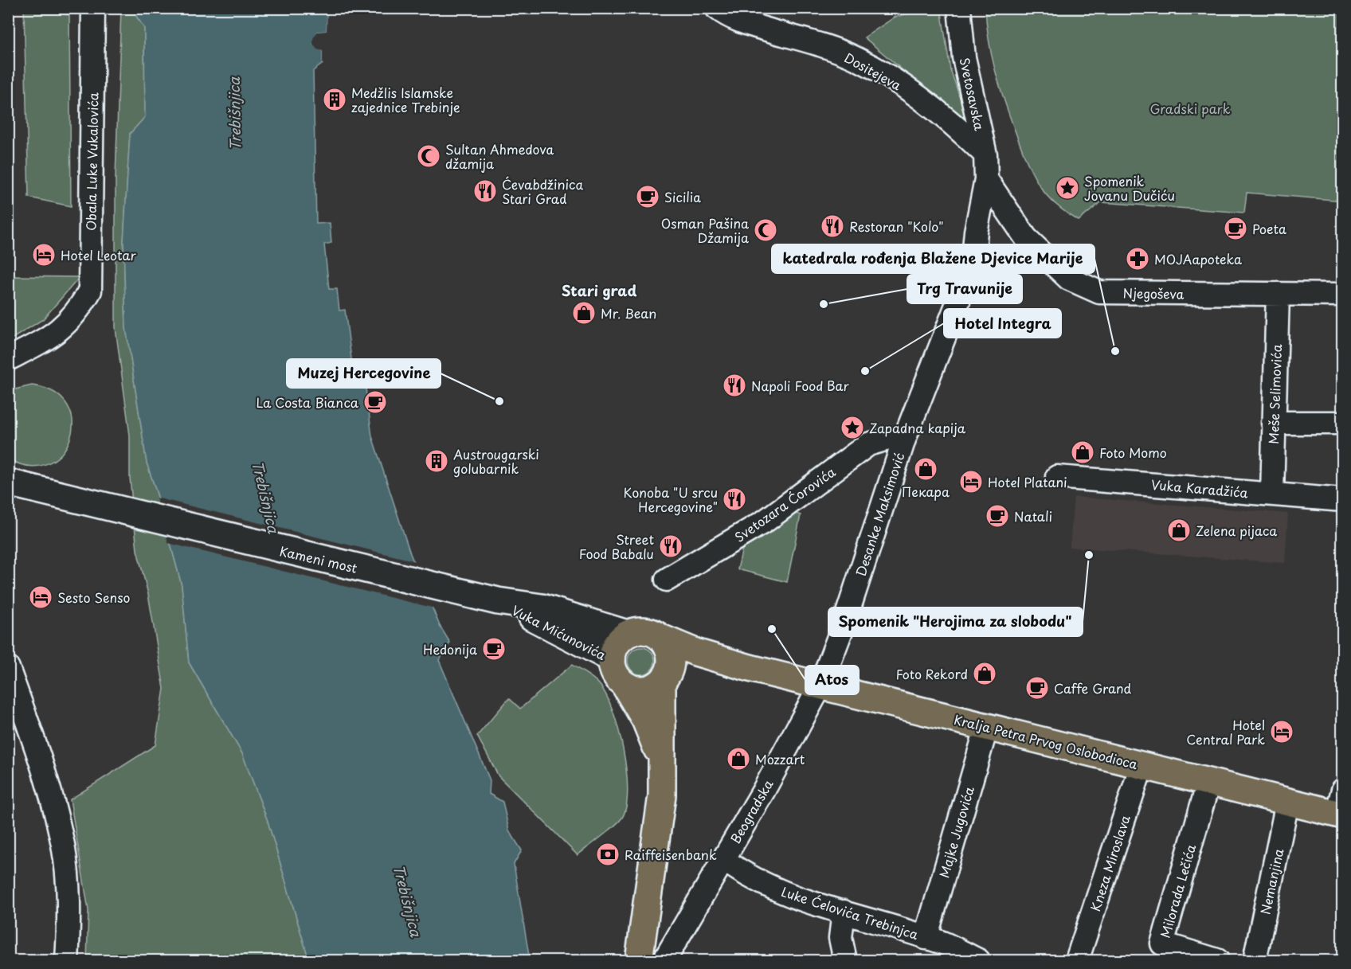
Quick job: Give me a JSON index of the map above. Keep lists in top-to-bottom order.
{
  "streets": {
    "main road": ["Kralja Petra Prvog Oslobodioca"],
    "street": [
      "Dositejeva",
      "Svetosavska",
      "Obala Luke Vukalovića",
      "Njegoševa",
      "Meše Selimovića",
      "Vuka Karadžića",
      "Svetozara Ćorovića",
      "Desanke Maksimović",
      "Kameni most",
      "Vuka Mićunovića",
      "Beogradska",
      "Majke Jugovića",
      "Kneza Miroslava",
      "Nemanjina",
      "Milorada Lečića",
      "Luke Ćelovića Trebinjca"
    ]
  },
  "crossings": [
    ["Dositejeva", "Svetosavska"],
    ["Svetosavska", "Njegoševa"],
    ["Svetosavska", "Desanke Maksimović"],
    ["Njegoševa", "Meše Selimovića"],
    ["Njegoševa", "Desanke Maksimović"],
    ["Meše Selimovića", "Vuka Karadžića"],
    ["Svetozara Ćorovića", "Desanke Maksimović"],
    ["Desanke Maksimović", "Kralja Petra Prvog Oslobodioca"],
    ["Desanke Maksimović", "Beogradska"],
    ["Kameni most", "Vuka Mićunovića"],
    ["Kralja Petra Prvog Oslobodioca", "Beogradska"],
    ["Kralja Petra Prvog Oslobodioca", "Majke Jugovića"],
    ["Kralja Petra Prvog Oslobodioca", "Kneza Miroslava"],
    ["Kralja Petra Prvog Oslobodioca", "Nemanjina"],
    ["Kralja Petra Prvog Oslobodioca", "Milorada Lečića"],
    ["Beogradska", "Luke Ćelovića Trebinjca"],
    ["Majke Jugovića", "Luke Ćelovića Trebinjca"]
  ],
  "districts": ["Stari grad"],
  "water": ["Trebišnjica"],
  "parks": ["Gradski park"],
  "places": {
    "building": ["Medžlis Islamske zajednice Trebinje", "Austrougarski golubarnik"],
    "mosque": ["Sultan Ahmedova džamija", "Osman Pašina Džamija"],
    "place": ["Spomenik Jovanu Dučiću", "Zapadna kapija"],
    "restaurant": [
      "Ćevabdžinica Stari Grad",
      "Restoran \"Kolo\"",
      "Napoli Food Bar",
      "Konoba \"U srcu Hercegovine\"",
      "Street Food Babalu"
    ],
    "cafe": [
      "Sicilia",
      "Poeta",
      "La Costa Bianca",
      "Natali",
      "Hedonija",
      "Caffe Grand"
    ],
    "hotel": [
      "Hotel Leotar",
      "Hotel Platani",
      "Sesto Senso",
      "Hotel Central Park"
    ],
    "pharmacy": ["MOJAapoteka"],
    "other": [
      "Trg Travunije",
      "katedrala rođenja Blažene Djevice Marije",
      "Hotel Integra",
      "Muzej Hercegovine",
      "Spomenik \"Herojima za slobodu\"",
      "Atos"
    ],
    "shop": [
      "Mr. Bean",
      "Foto Momo",
      "Пекара",
      "Zelena pijaca",
      "Foto Rekord",
      "Mozzart"
    ],
    "bank": ["Raiffeisenbank"]
  }
}
